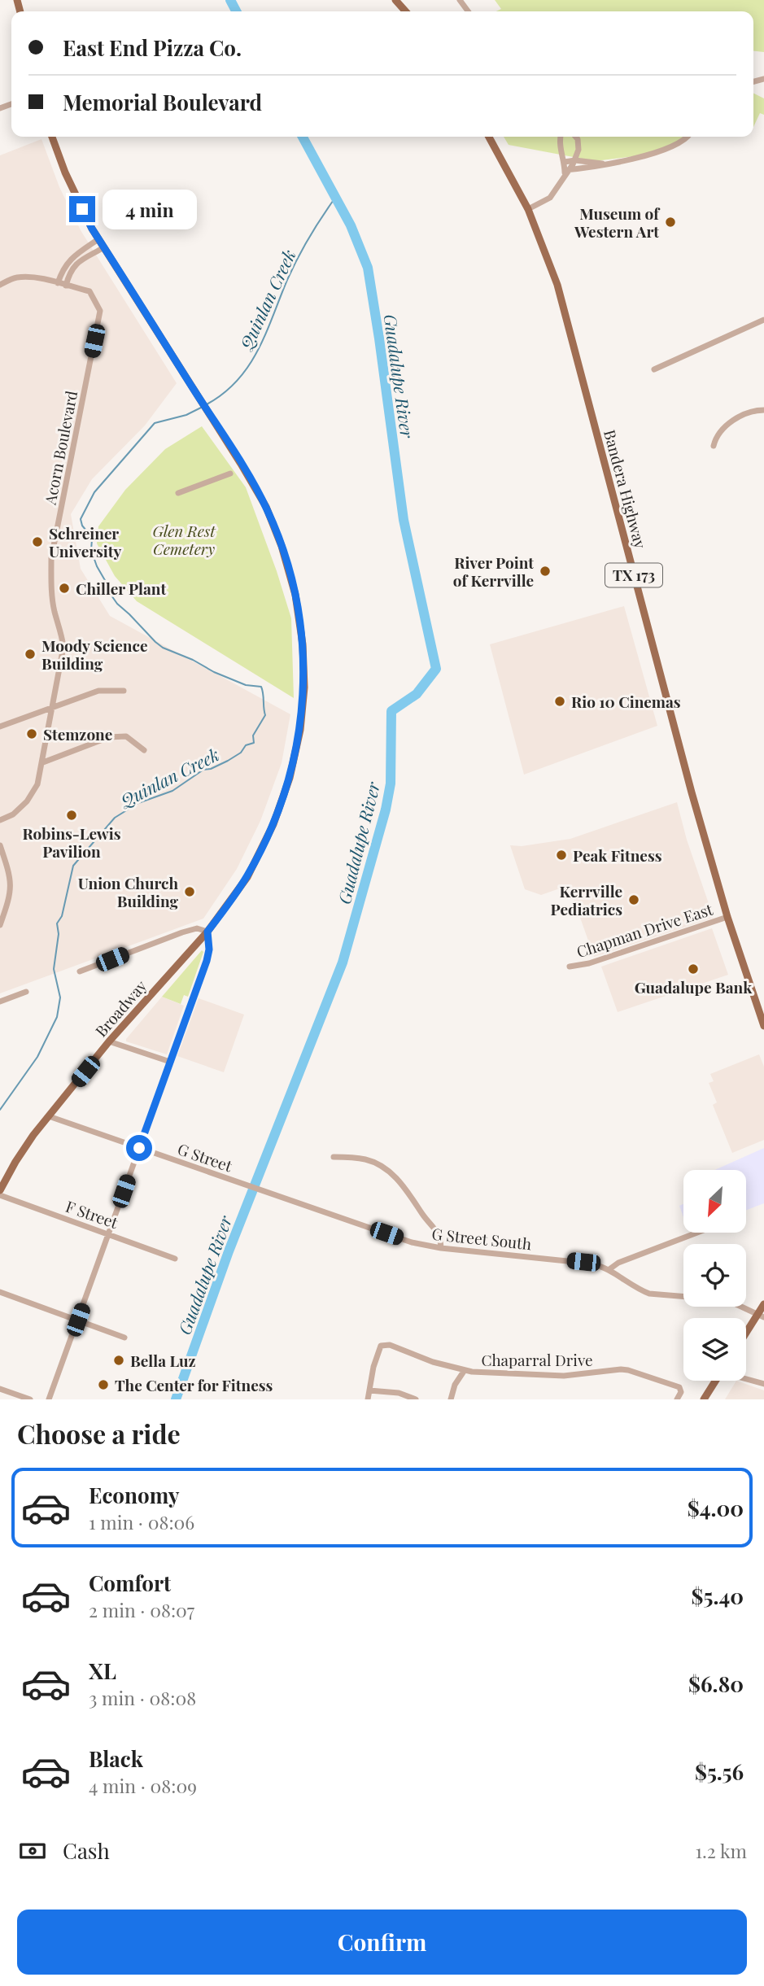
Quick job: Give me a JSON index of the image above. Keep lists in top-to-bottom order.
{
  "streets": {
    "main road": ["Bandera Highway", "TX 173", "Broadway"],
    "street": [
      "Acorn Boulevard",
      "Chapman Drive East",
      "G Street",
      "F Street",
      "G Street South",
      "Chaparral Drive"
    ]
  },
  "crossings": [
    ["Bandera Highway", "Chapman Drive East"],
    ["Broadway", "G Street"],
    ["G Street", "G Street South"]
  ],
  "water": ["Quinlan Creek", "Guadalupe River"],
  "parks": ["Glen Rest Cemetery"],
  "places": [
    "Museum of Western Art",
    "Schreiner University",
    "River Point of Kerrville",
    "Chiller Plant",
    "Moody Science Building",
    "Rio 10 Cinemas",
    "Stemzone",
    "Robins-Lewis Pavilion",
    "Peak Fitness",
    "Union Church Building",
    "Kerrville Pediatrics",
    "Guadalupe Bank",
    "Bella Luz",
    "The Center for Fitness"
  ],
  "north": "bottom left",
  "page": {
    "banner": ["East End Pizza Co.", "Memorial Boulevard"],
    "bubble": "4 min",
    "heading": "Choose a ride",
    "list": [
      {
        "name": "Economy",
        "note": "1 min · 08:06",
        "value": "$4.00"
      },
      {
        "name": "Comfort",
        "note": "2 min · 08:07",
        "value": "$5.40"
      },
      {
        "name": "XL",
        "note": "3 min · 08:08",
        "value": "$6.80"
      },
      {
        "name": "Black",
        "note": "4 min · 08:09",
        "value": "$5.56"
      }
    ],
    "pay": ["Cash", "1.2 km"],
    "buttons": "Confirm"
  }
}
